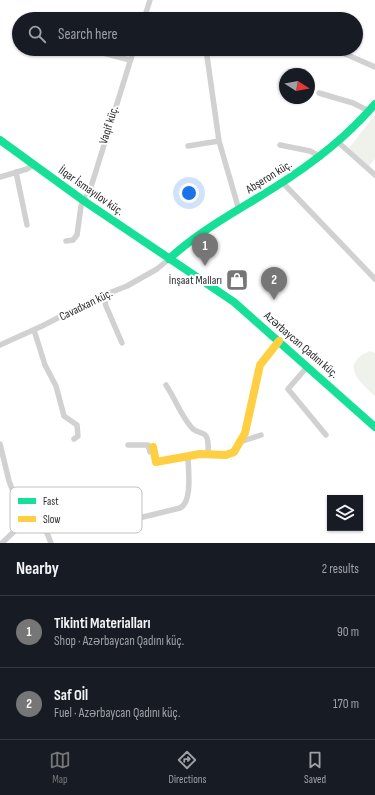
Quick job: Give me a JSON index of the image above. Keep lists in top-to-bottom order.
{
  "streets": {
    "main road": ["Abşeron küç.", "İlqar İsmayılov küç.", "Azərbaycan Qadını küç."],
    "street": ["Vaqif küç.", "Cavadxan küç."]
  },
  "crossings": [
    ["Vaqif küç.", "İlqar İsmayılov küç."],
    ["Abşeron küç.", "İlqar İsmayılov küç."],
    ["Abşeron küç.", "Cavadxan küç."],
    ["Abşeron küç.", "Azərbaycan Qadını küç."],
    ["İlqar İsmayılov küç.", "Cavadxan küç."],
    ["İlqar İsmayılov küç.", "Azərbaycan Qadını küç."],
    ["Cavadxan küç.", "Azərbaycan Qadını küç."]
  ],
  "places": {
    "shop": ["İnşaat Malları"]
  },
  "legend": ["Fast", "Slow"],
  "north": "right",
  "page": {
    "search": "Search here",
    "pins": ["1", "2"],
    "heading": ["Nearby", "2 results"],
    "list": [
      {
        "mark": "1",
        "name": "Tikinti Materialları",
        "note": "Shop · Azərbaycan Qadını küç.",
        "value": "90 m"
      },
      {
        "mark": "2",
        "name": "Saf Oİl",
        "note": "Fuel · Azərbaycan Qadını küç.",
        "value": "170 m"
      }
    ],
    "nav": ["Map", "Directions", "Saved"]
  }
}
